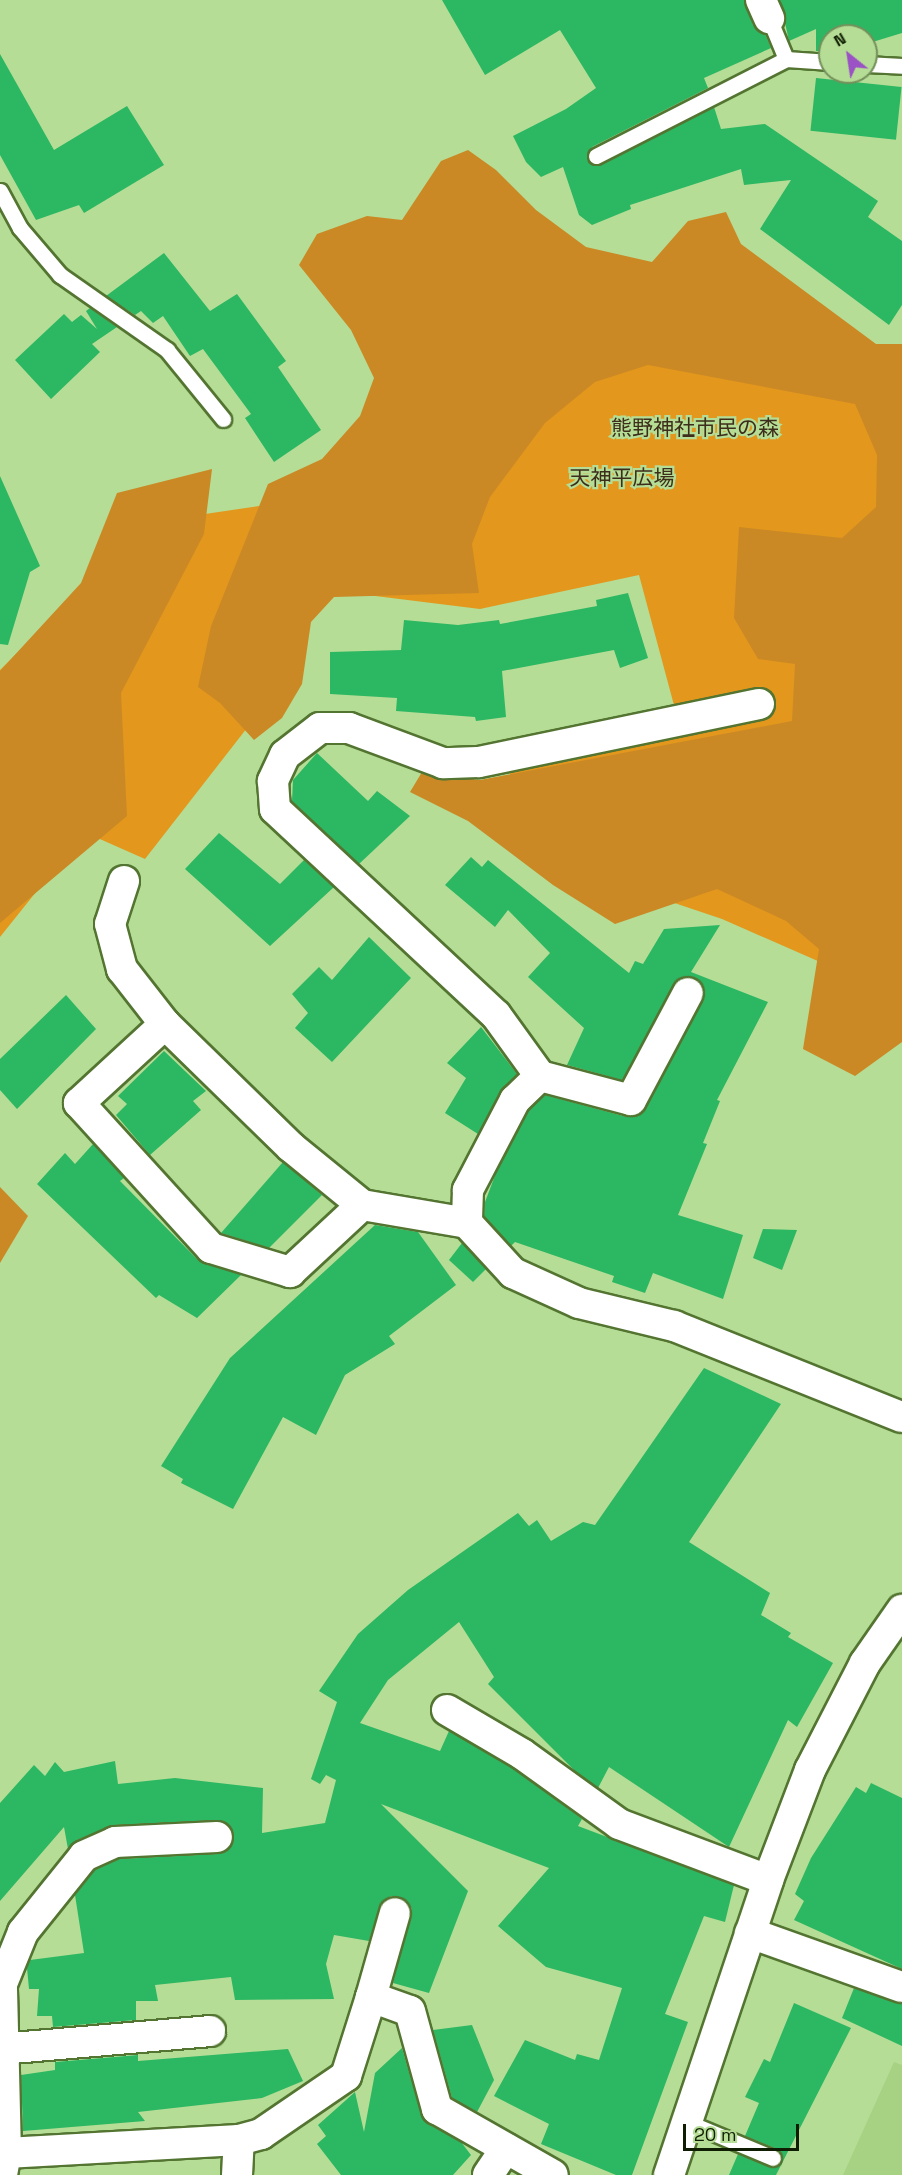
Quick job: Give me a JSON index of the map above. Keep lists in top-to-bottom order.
{
  "parks": ["熊野神社市民の森", "天神平広場"],
  "scale_bar": "20 m",
  "north": "top left"
}
